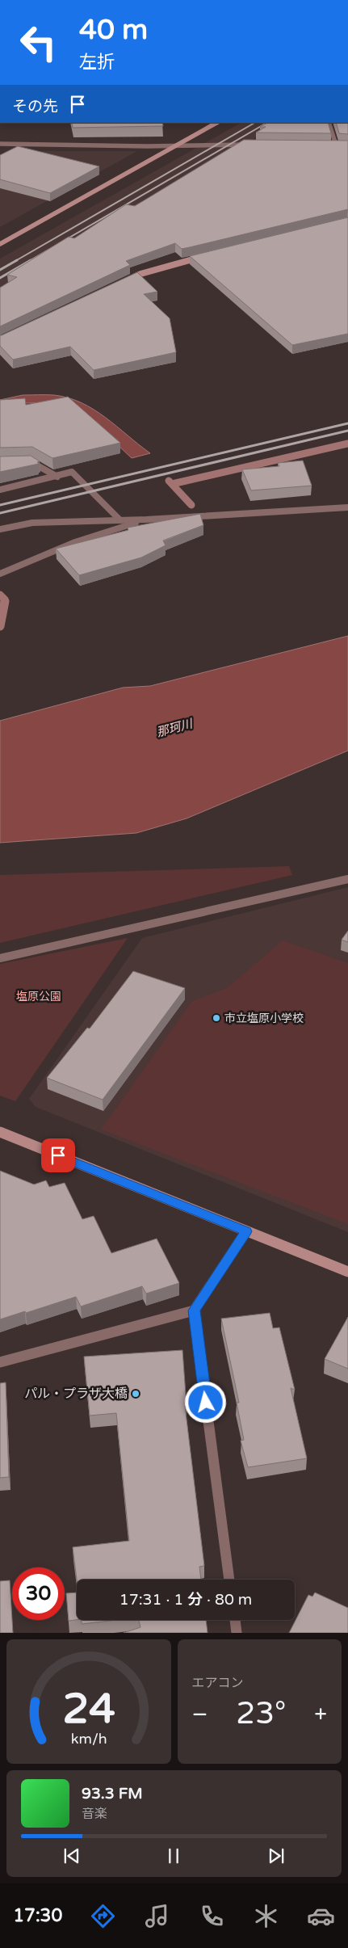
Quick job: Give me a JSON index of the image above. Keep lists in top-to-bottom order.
{
  "water": ["那珂川"],
  "parks": ["塩原公園"],
  "places": ["市立塩原小学校", "パル・プラザ大橋"],
  "page": {
    "turn": ["40 m", "左折"],
    "then": "その先",
    "limit": "30",
    "trip": "17:31 · 1 分 · 80 m",
    "tile": "エアコン",
    "heat": ["−", "23°", "+"],
    "song": ["93.3 FM", "音楽"],
    "tabs": "17:30",
    "gauge": ["24", "km/h"]
  }
}
